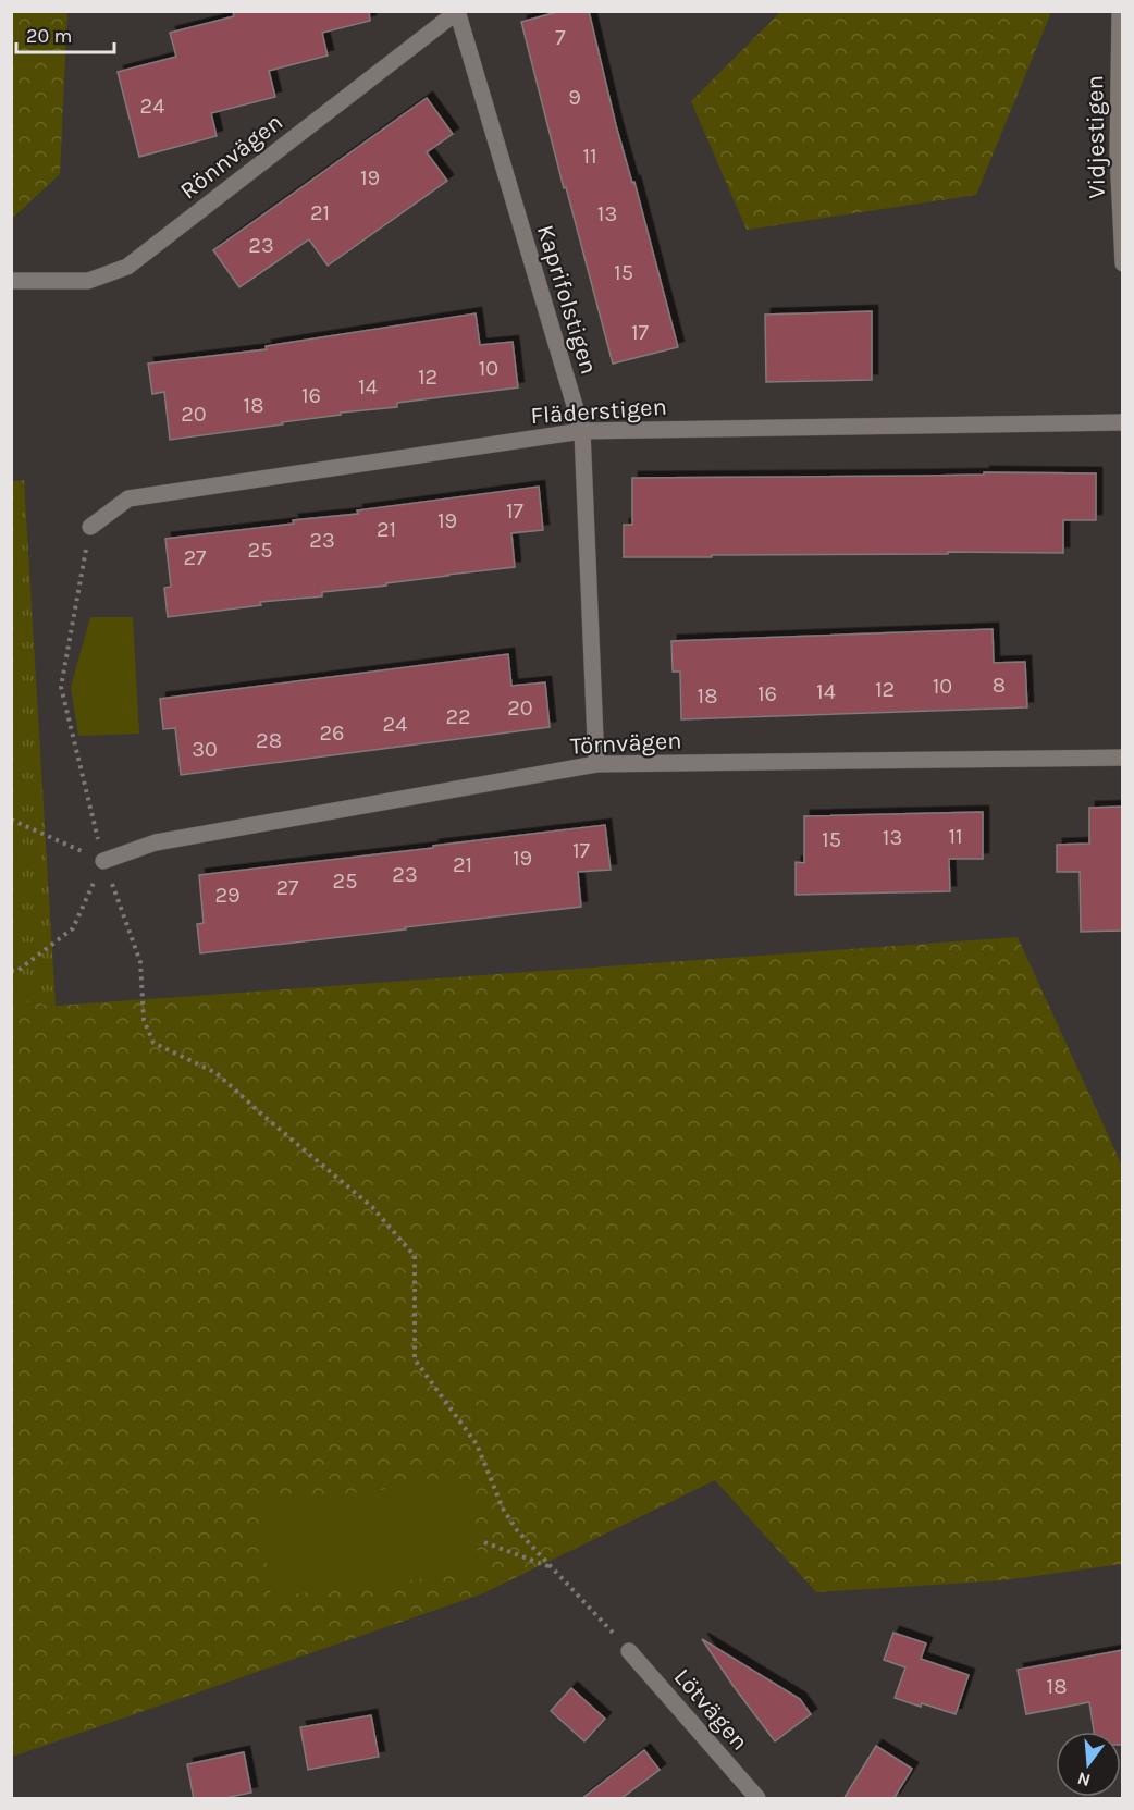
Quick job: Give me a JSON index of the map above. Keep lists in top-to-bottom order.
{
  "streets": {
    "street": [
      "Vidjestigen",
      "Rönnvägen",
      "Kaprifolstigen",
      "Fläderstigen",
      "Törnvägen",
      "Lötvägen"
    ]
  },
  "crossings": [
    ["Rönnvägen", "Kaprifolstigen"],
    ["Kaprifolstigen", "Fläderstigen"],
    ["Kaprifolstigen", "Törnvägen"]
  ],
  "house_numbers": [
    "7",
    "9",
    "24",
    "11",
    "19",
    "21",
    "13",
    "23",
    "15",
    "17",
    "10",
    "12",
    "14",
    "16",
    "18",
    "20",
    "17",
    "19",
    "21",
    "23",
    "25",
    "27",
    "8",
    "10",
    "12",
    "14",
    "16",
    "18",
    "20",
    "22",
    "24",
    "26",
    "28",
    "30",
    "11",
    "13",
    "15",
    "17",
    "19",
    "21",
    "23",
    "25",
    "27",
    "29",
    "18"
  ],
  "scale_bar": "20 m",
  "north": "bottom"
}
